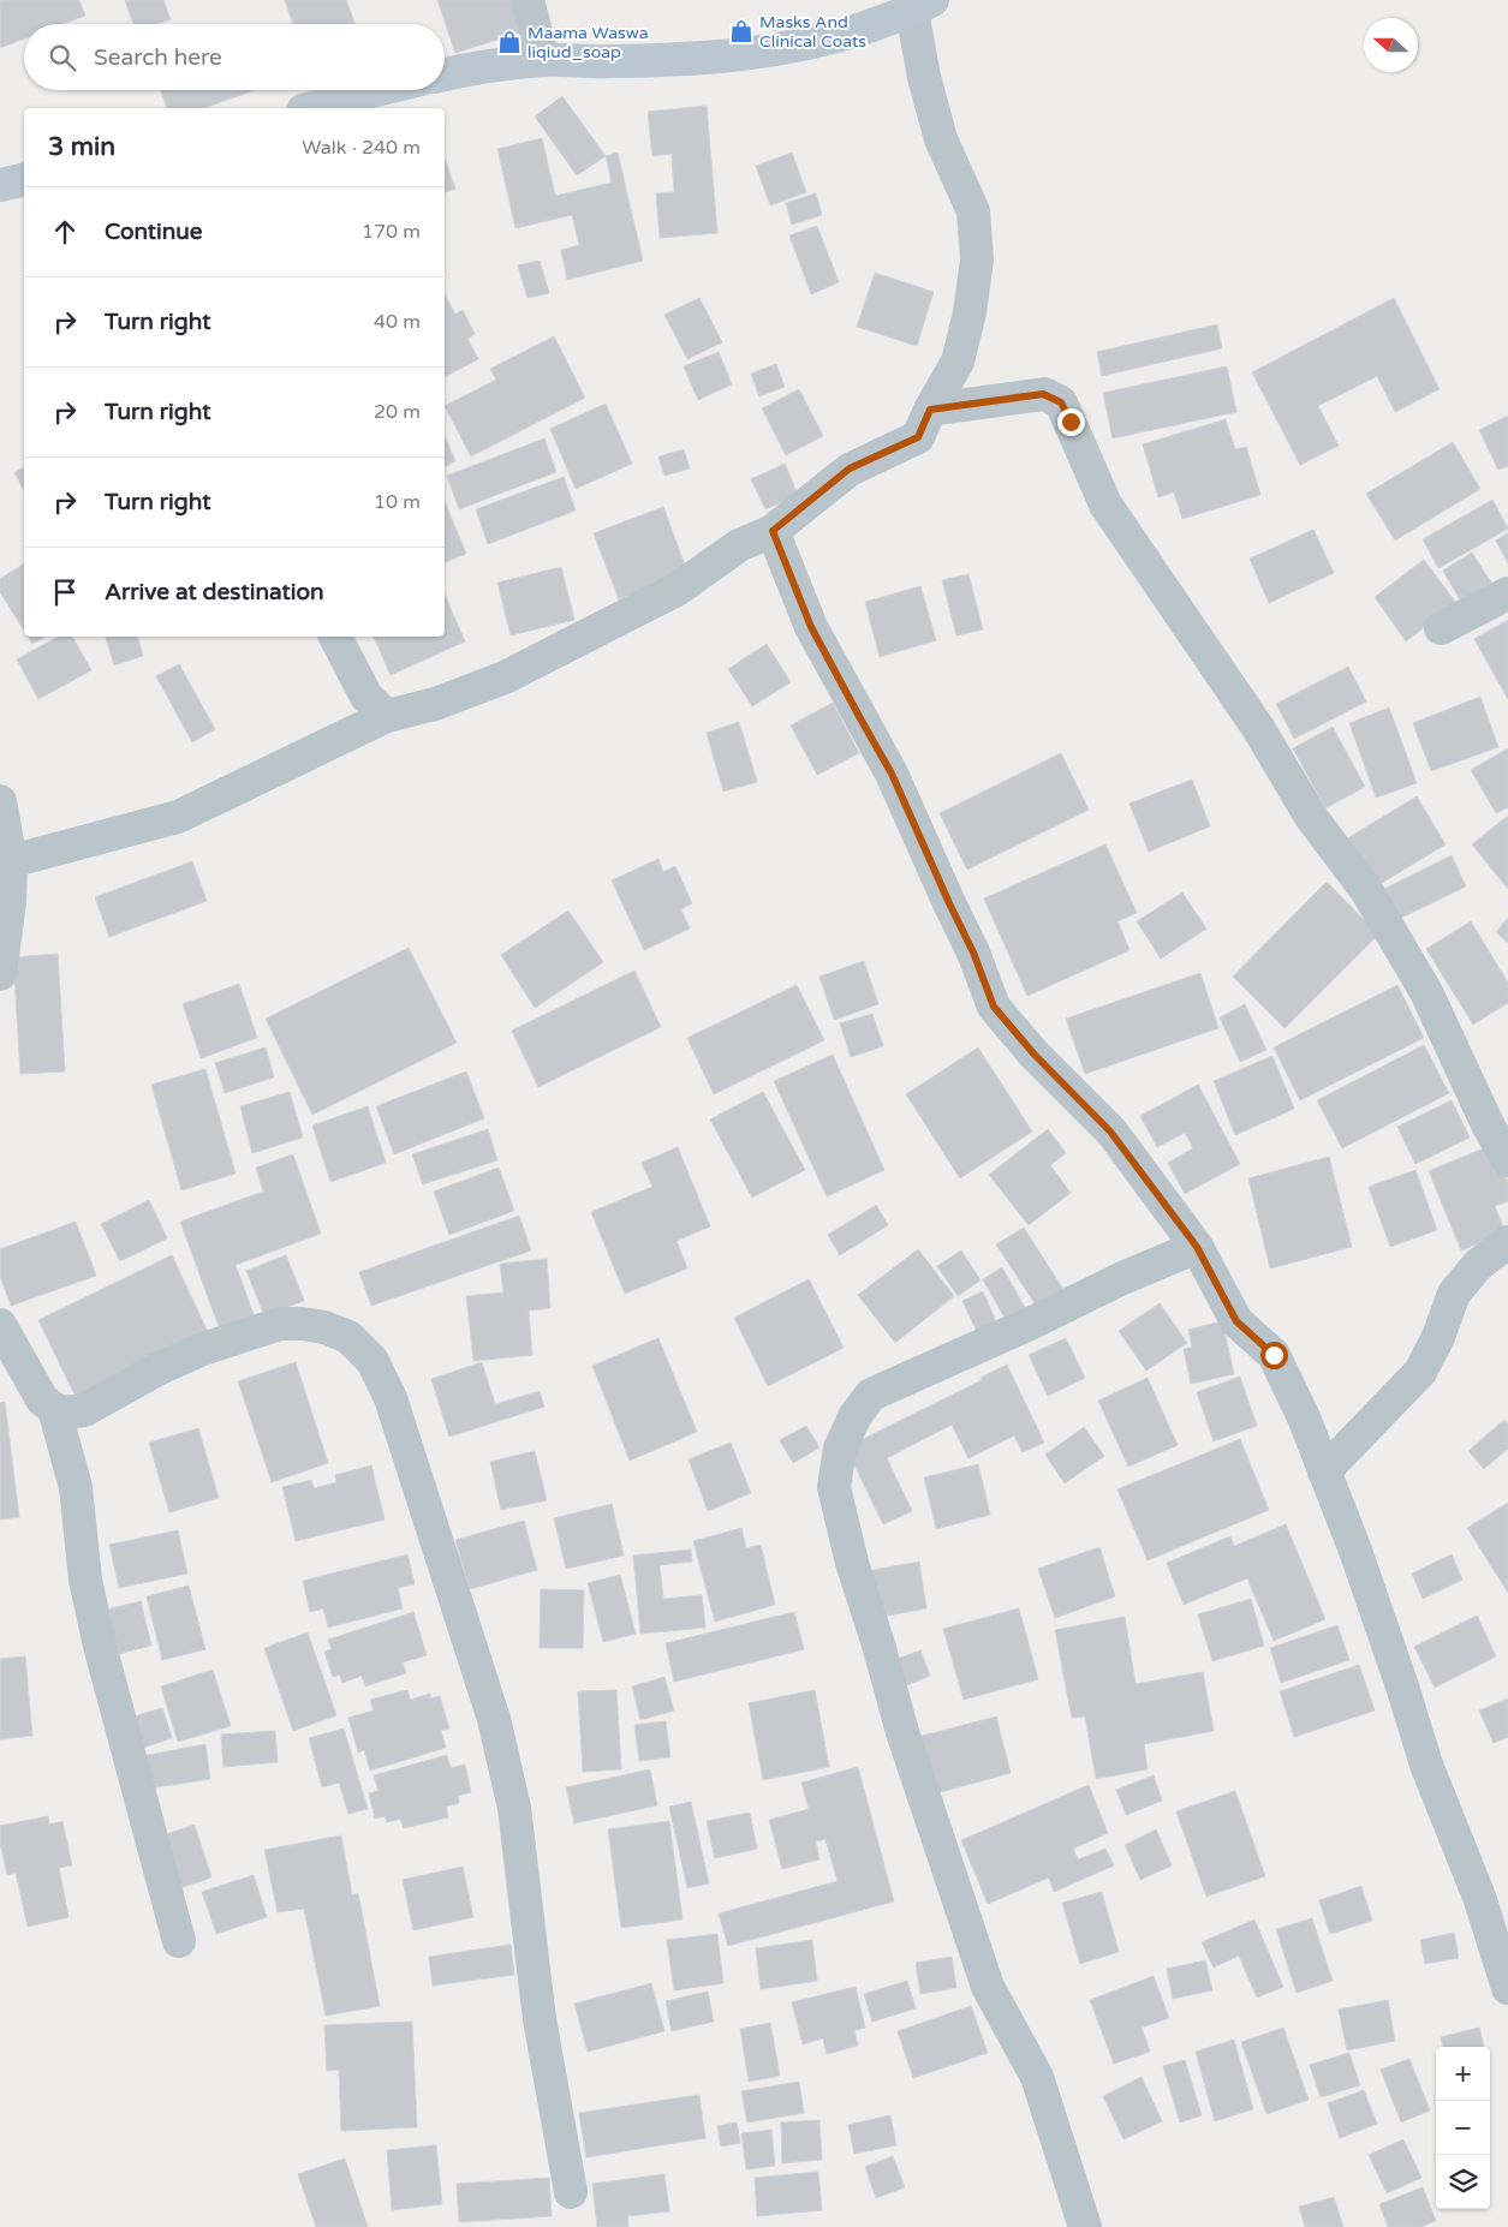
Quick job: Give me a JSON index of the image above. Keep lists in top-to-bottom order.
{
  "places": {
    "shop": ["Masks And Clinical Coats", "Maama Waswa liqiud_soap"]
  },
  "north": "left",
  "page": {
    "search": "Search here",
    "heading": ["3 min", "Walk · 240 m"],
    "list": [
      ["Continue", "170 m"],
      ["Turn right", "40 m"],
      ["Turn right", "20 m"],
      ["Turn right", "10 m"],
      "Arrive at destination"
    ],
    "map_buttons": ["+", "−"]
  }
}
